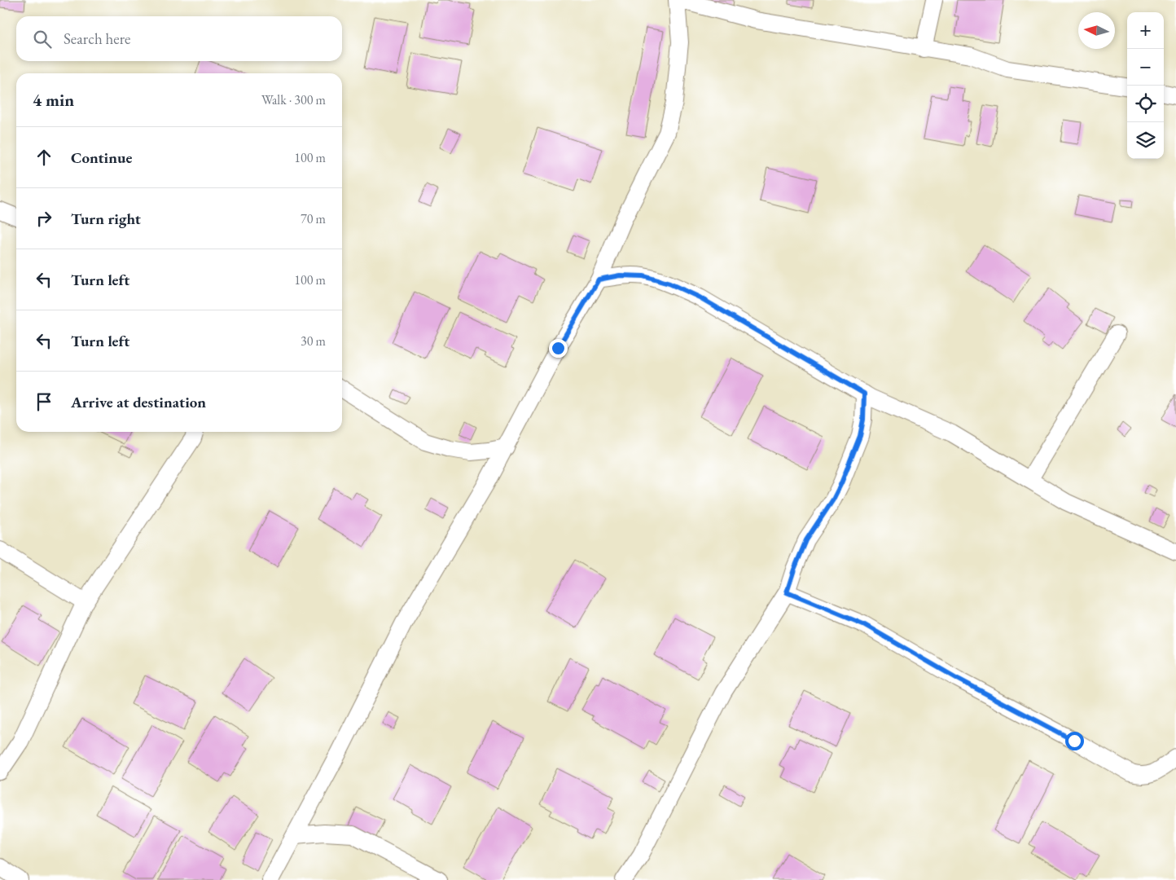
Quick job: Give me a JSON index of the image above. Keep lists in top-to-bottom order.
{
  "north": "left",
  "page": {
    "map_buttons": ["+", "−"],
    "search": "Search here",
    "heading": ["4 min", "Walk · 300 m"],
    "list": [
      ["Continue", "100 m"],
      ["Turn right", "70 m"],
      ["Turn left", "100 m"],
      ["Turn left", "30 m"],
      "Arrive at destination"
    ]
  }
}
